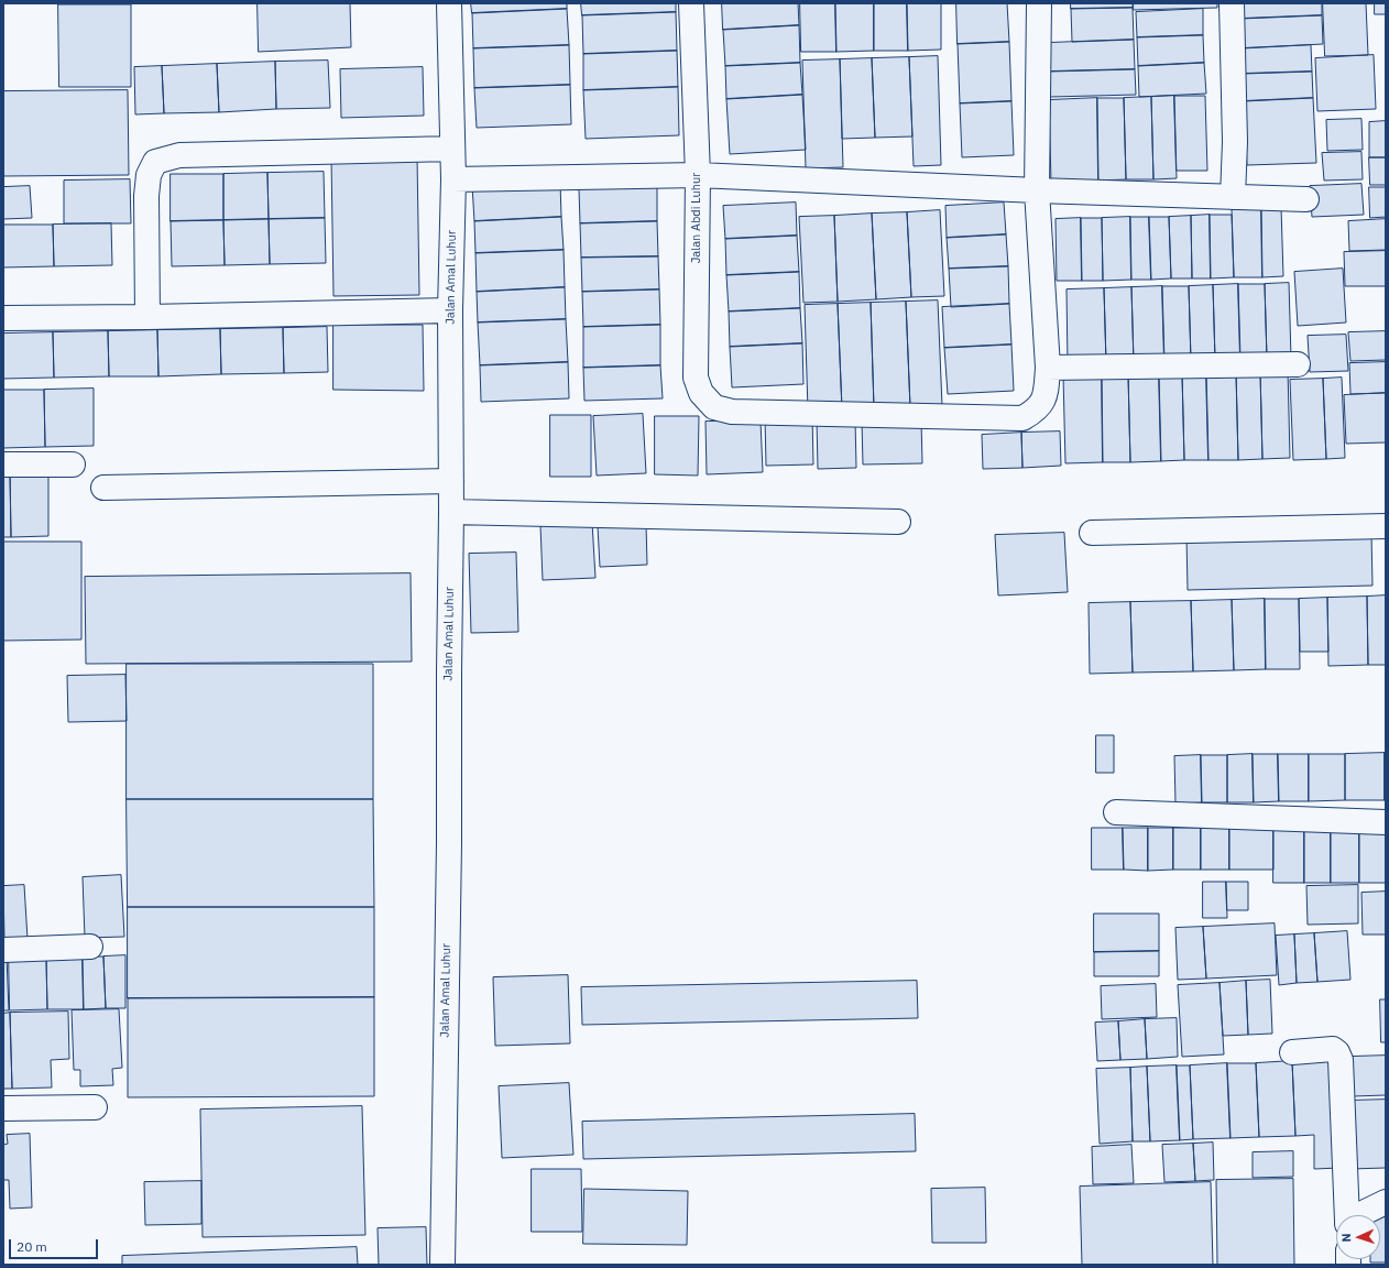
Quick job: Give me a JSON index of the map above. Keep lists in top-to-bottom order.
{
  "streets": {
    "street": ["Jalan Abdi Luhur", "Jalan Amal Luhur"]
  },
  "scale_bar": "20 m",
  "north": "left"
}
